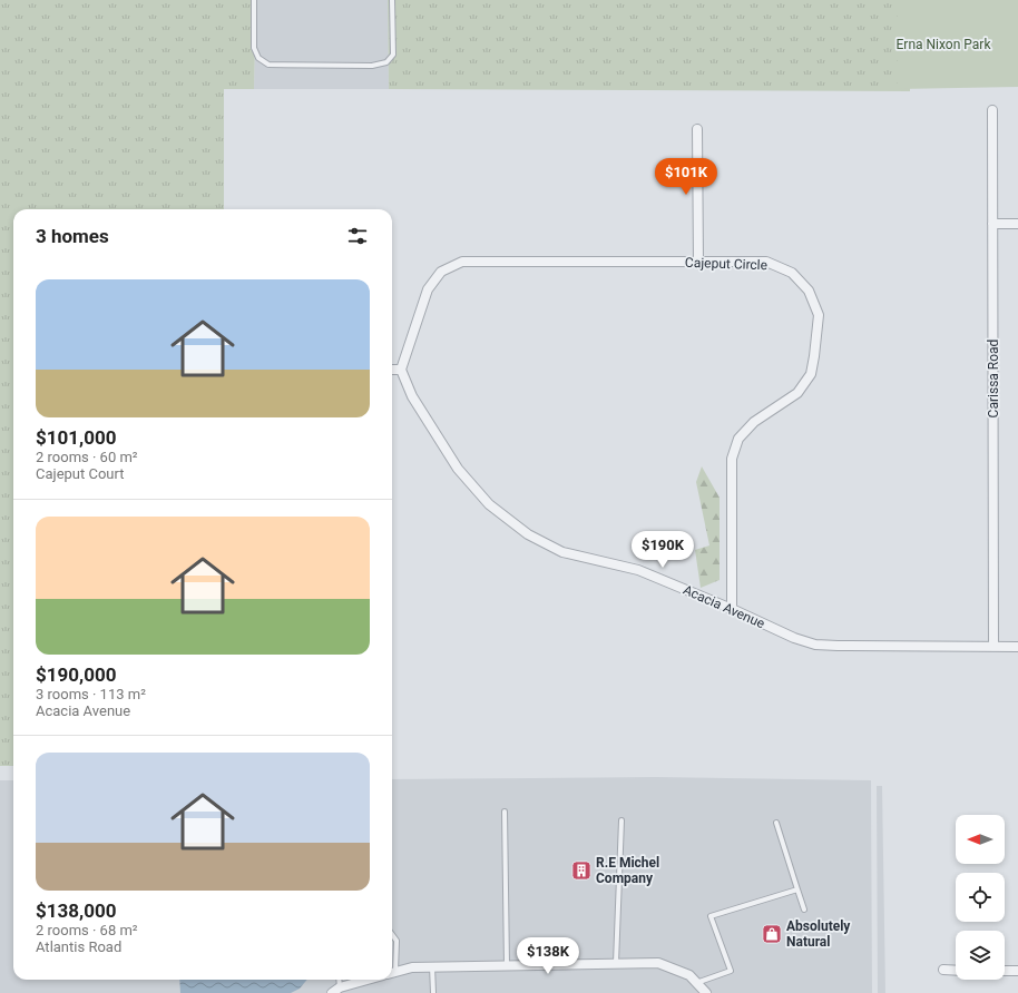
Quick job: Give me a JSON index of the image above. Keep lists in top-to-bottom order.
{
  "streets": {
    "street": ["Cajeput Circle", "Carissa Road", "Acacia Avenue"]
  },
  "crossings": [
    ["Cajeput Circle", "Acacia Avenue"],
    ["Carissa Road", "Acacia Avenue"]
  ],
  "parks": ["Erna Nixon Park"],
  "places": {
    "building": ["R.E Michel Company"],
    "shop": ["Absolutely Natural"]
  },
  "north": "left",
  "page": {
    "price": ["$101K", "$190K", "$138K"],
    "heading": "3 homes",
    "list": [
      {
        "name": "$101,000",
        "note": "2 rooms · 60 m² · Cajeput Court"
      },
      {
        "name": "$190,000",
        "note": "3 rooms · 113 m² · Acacia Avenue"
      },
      {
        "name": "$138,000",
        "note": "2 rooms · 68 m² · Atlantis Road"
      }
    ]
  }
}
